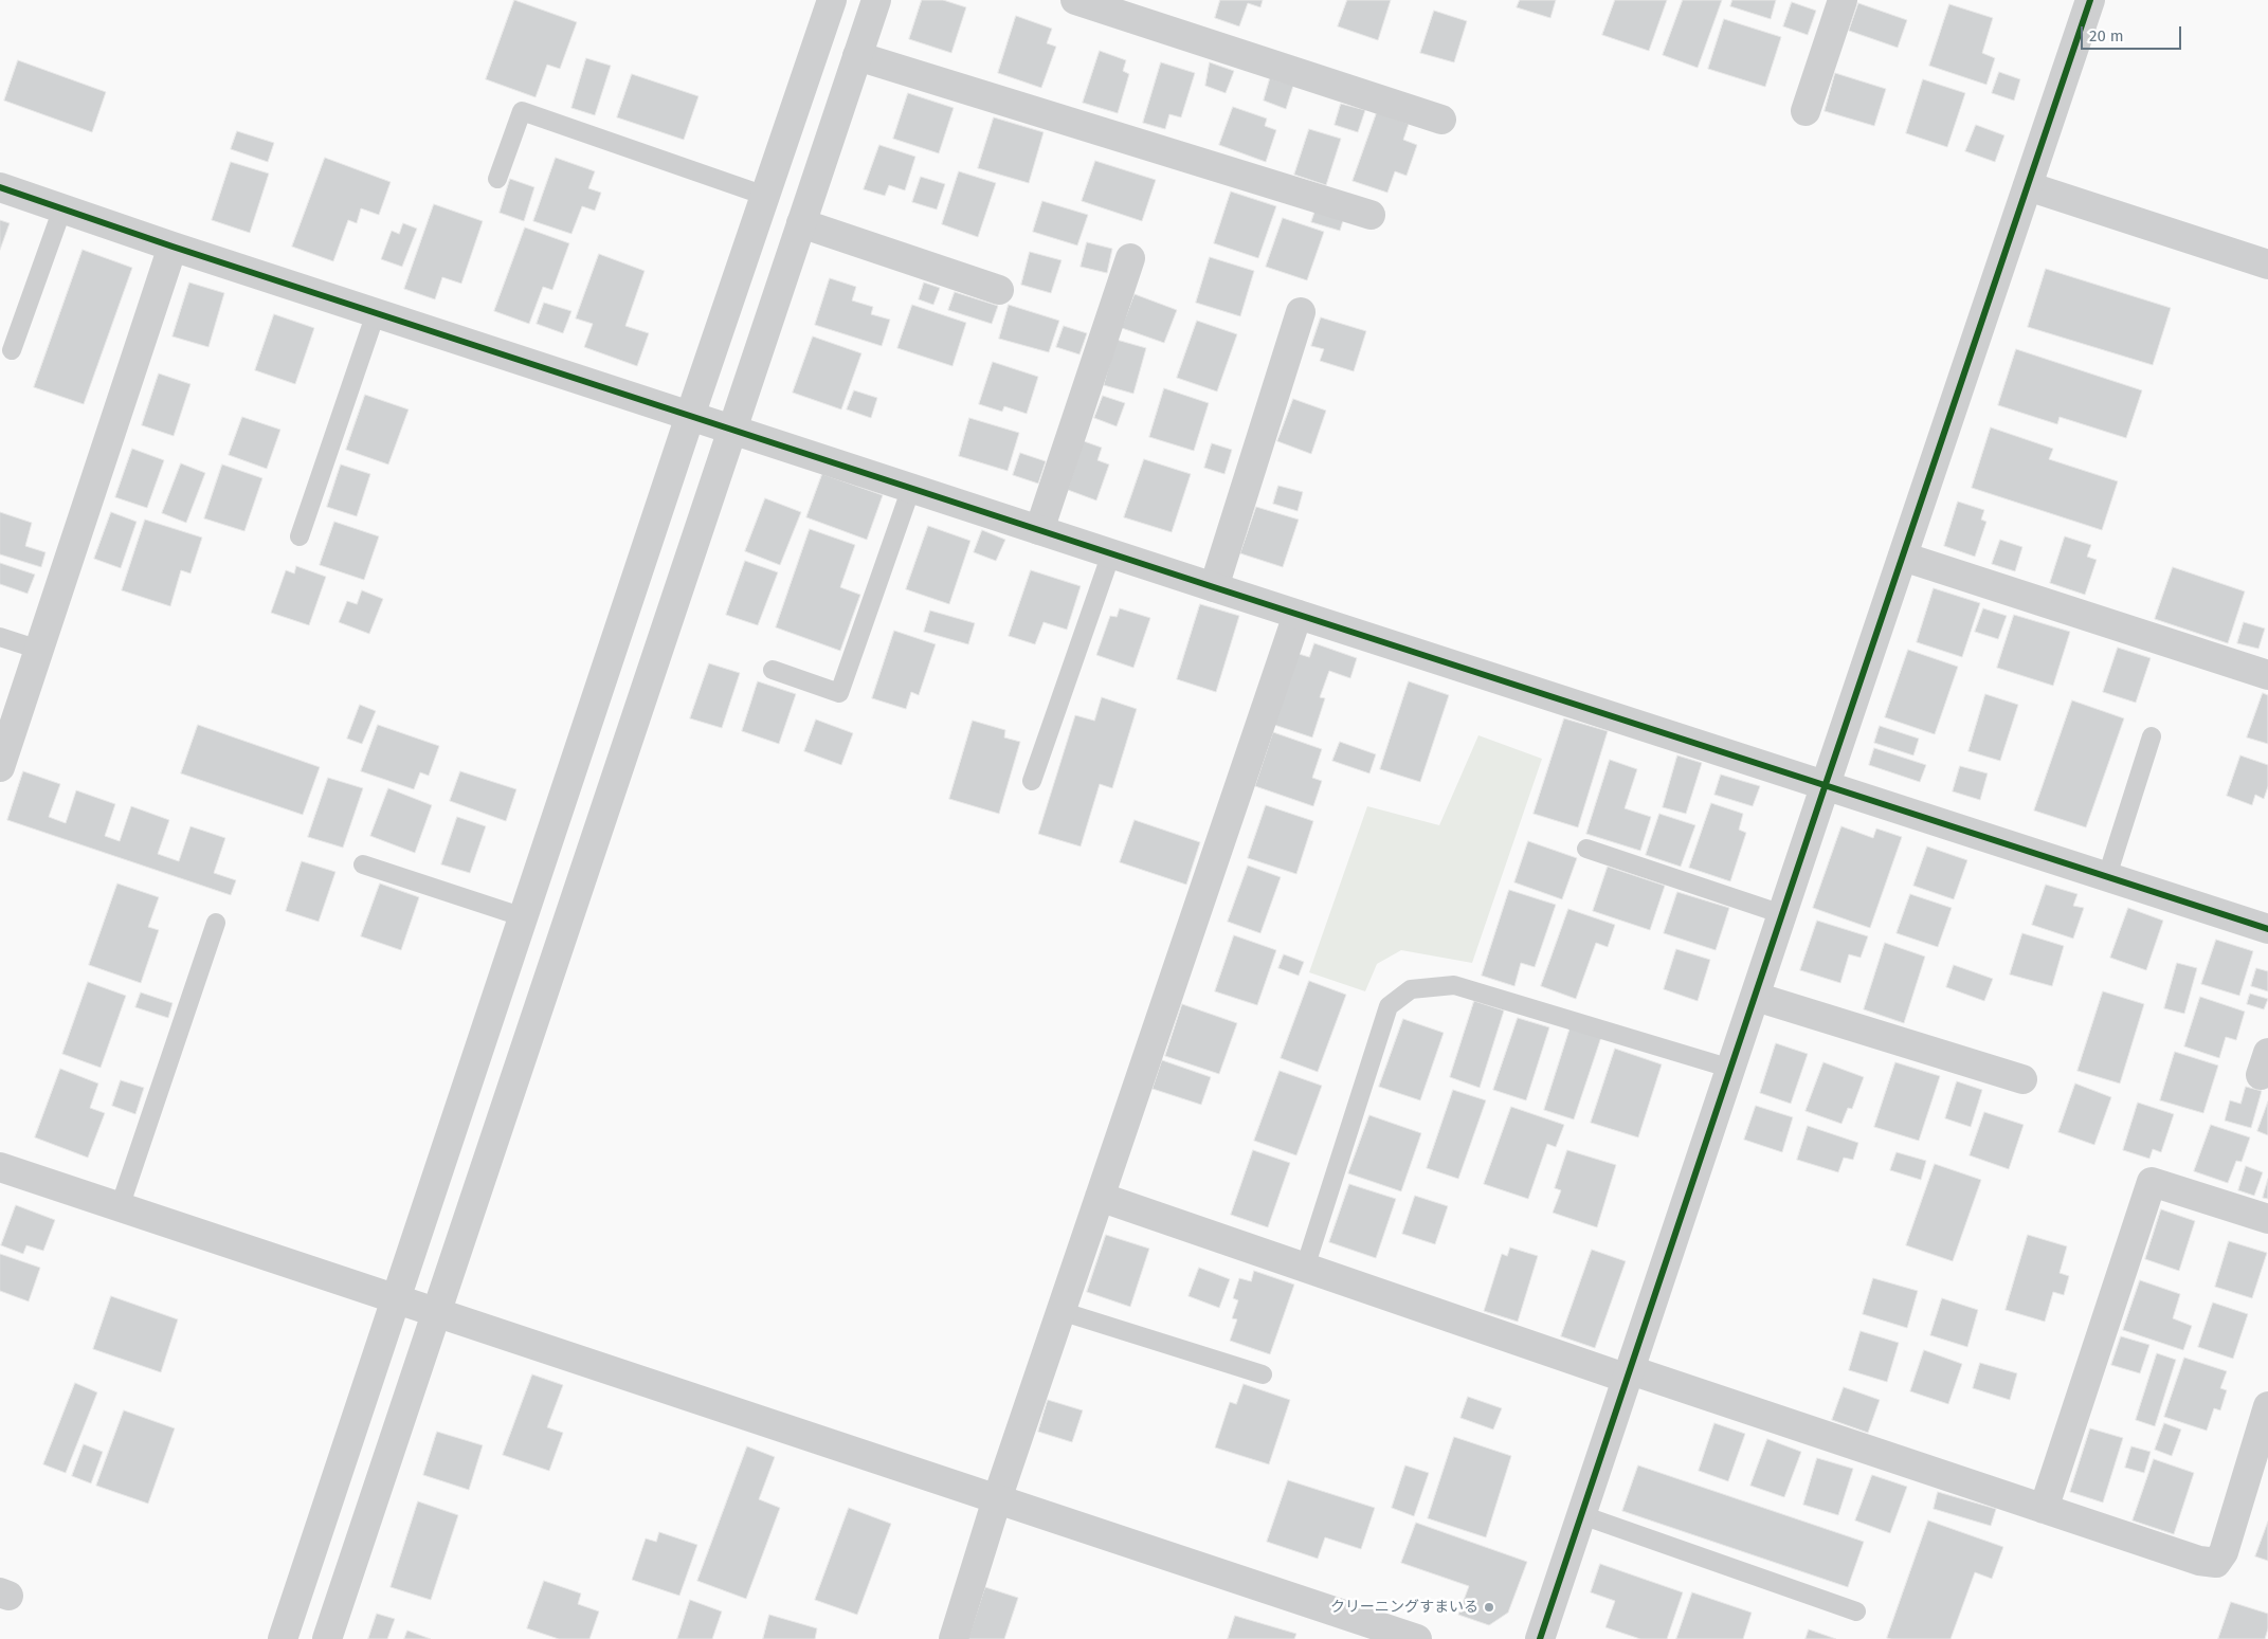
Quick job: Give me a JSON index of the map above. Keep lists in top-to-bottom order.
{
  "places": ["クリーニングすまいる"],
  "scale_bar": "20 m"
}
